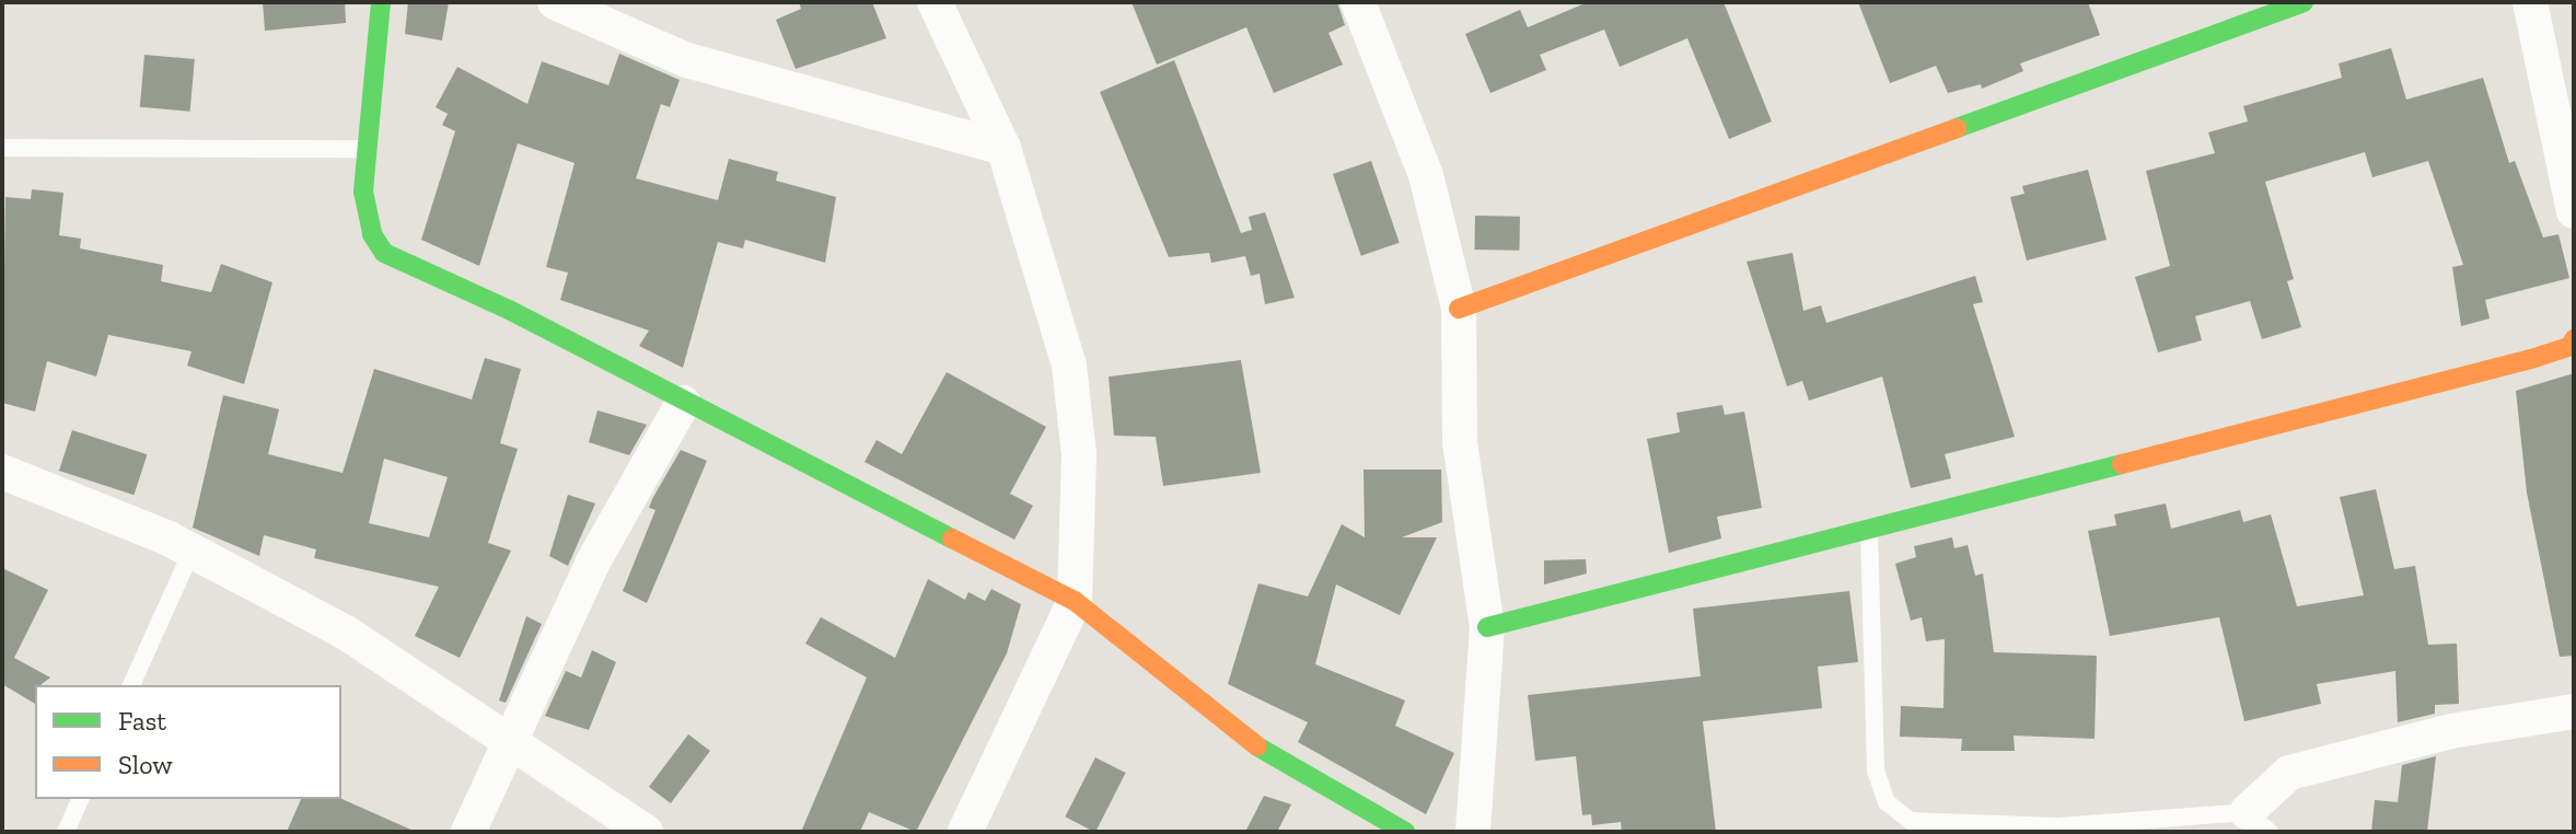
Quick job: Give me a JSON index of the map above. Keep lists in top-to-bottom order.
{
  "legend": ["Fast", "Slow"]
}
